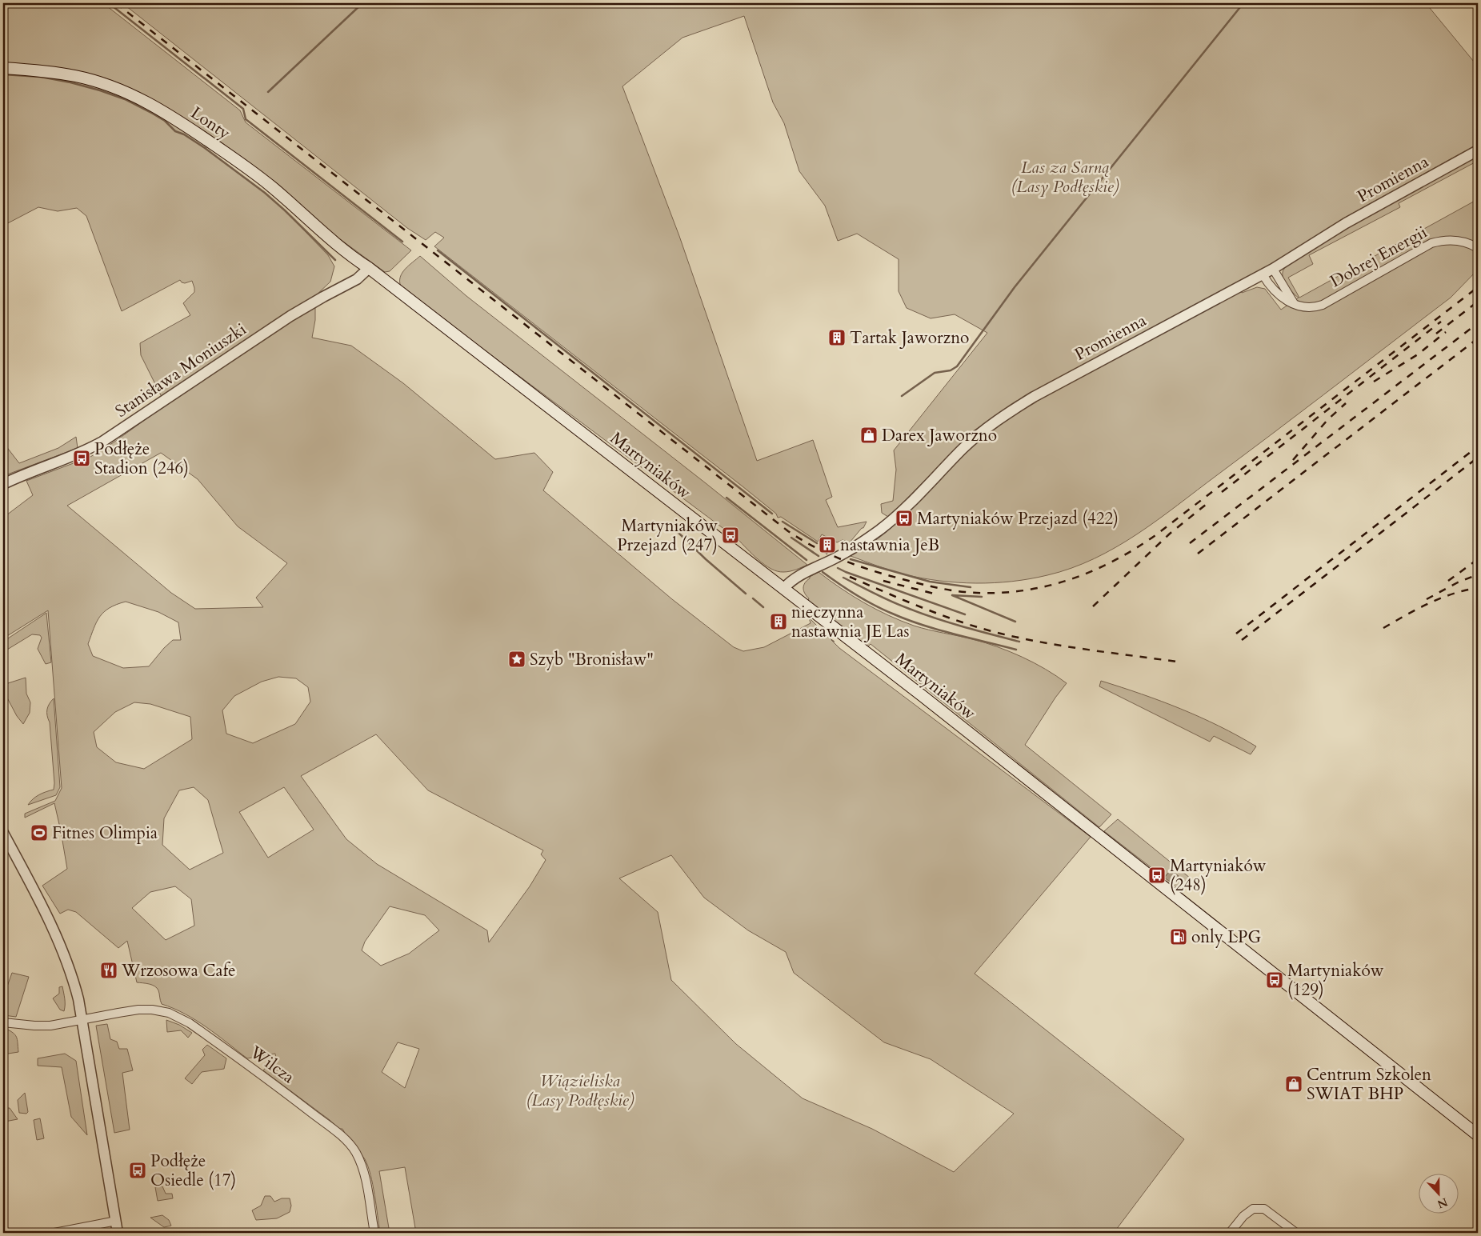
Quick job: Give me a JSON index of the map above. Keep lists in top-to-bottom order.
{
  "streets": {
    "main road": ["Lonty", "Martyniaków"],
    "street": [
      "Promienna",
      "Dobrej Energii",
      "Stanisława Moniuszki",
      "Wilcza"
    ]
  },
  "crossings": [
    ["Lonty", "Stanisława Moniuszki"],
    ["Lonty", "Martyniaków"],
    ["Promienna", "Dobrej Energii"],
    ["Promienna", "Martyniaków"],
    ["Stanisława Moniuszki", "Martyniaków"]
  ],
  "parks": ["Las za Sarną (Lasy Podłęskie)", "Wiązieliska (Lasy Podłęskie)"],
  "places": {
    "building": ["Tartak Jaworzno", "nastawnia JeB", "nieczynna nastawnia JE Las"],
    "shop": ["Darex Jaworzno", "Centrum Szkolen SWIAT BHP"],
    "bus stop": [
      "Podłęże Stadion (246)",
      "Martyniaków Przejazd (422)",
      "Martyniaków Przejazd (247)",
      "Martyniaków (248)",
      "Martyniaków (129)",
      "Podłęże Osiedle (17)"
    ],
    "place": ["Szyb \"Bronisław\""],
    "sports": ["Fitnes Olimpia"],
    "fuel station": ["only LPG"],
    "restaurant": ["Wrzosowa Cafe"]
  },
  "north": "bottom"
}
